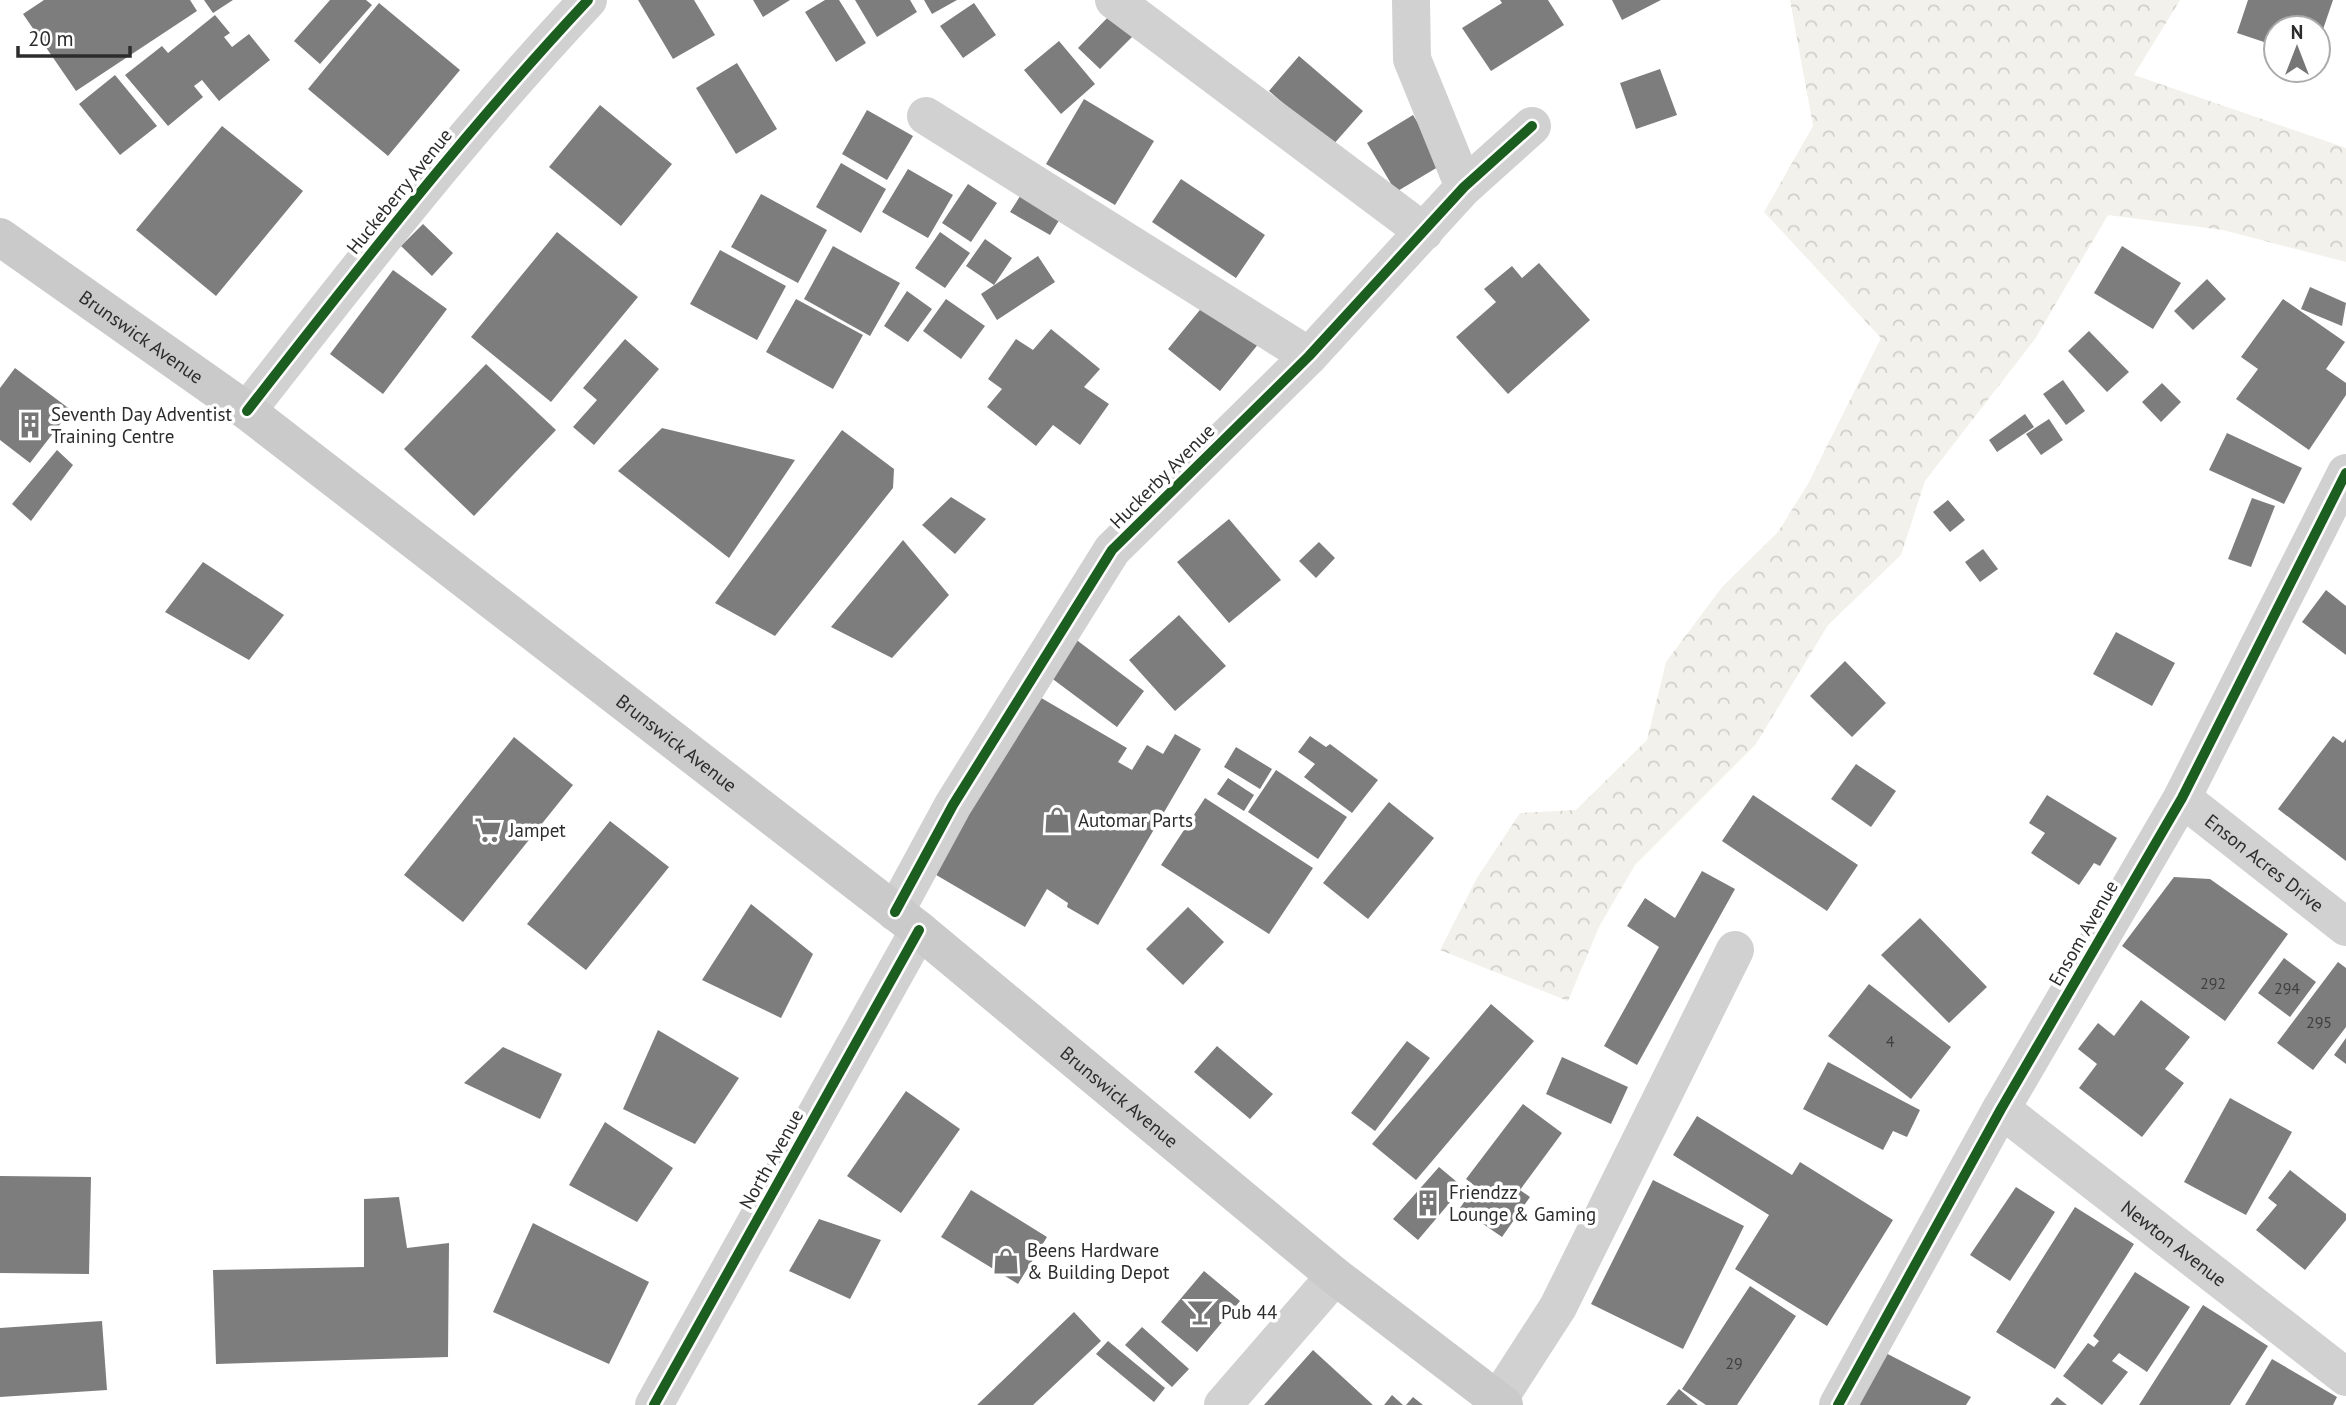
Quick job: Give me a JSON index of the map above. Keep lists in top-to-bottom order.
{
  "streets": {
    "main road": ["Brunswick Avenue"],
    "street": [
      "Huckeberry Avenue",
      "Huckerby Avenue",
      "Enson Acres Drive",
      "Ensom Avenue",
      "North Avenue",
      "Newton Avenue"
    ]
  },
  "crossings": [
    ["Huckeberry Avenue", "Brunswick Avenue"],
    ["Brunswick Avenue", "Huckerby Avenue"],
    ["Brunswick Avenue", "North Avenue"],
    ["Huckerby Avenue", "North Avenue"],
    ["Enson Acres Drive", "Ensom Avenue"],
    ["Ensom Avenue", "Newton Avenue"]
  ],
  "places": {
    "building": ["Seventh Day Adventist Training Centre", "Friendzz Lounge & Gaming"],
    "shop": ["Automar Parts", "Beens Hardware & Building Depot"],
    "supermarket": ["Jampet"],
    "bar": ["Pub 44"]
  },
  "house_numbers": [
    "292",
    "294",
    "295",
    "4",
    "29"
  ],
  "scale_bar": "20 m",
  "north": "top"
}
